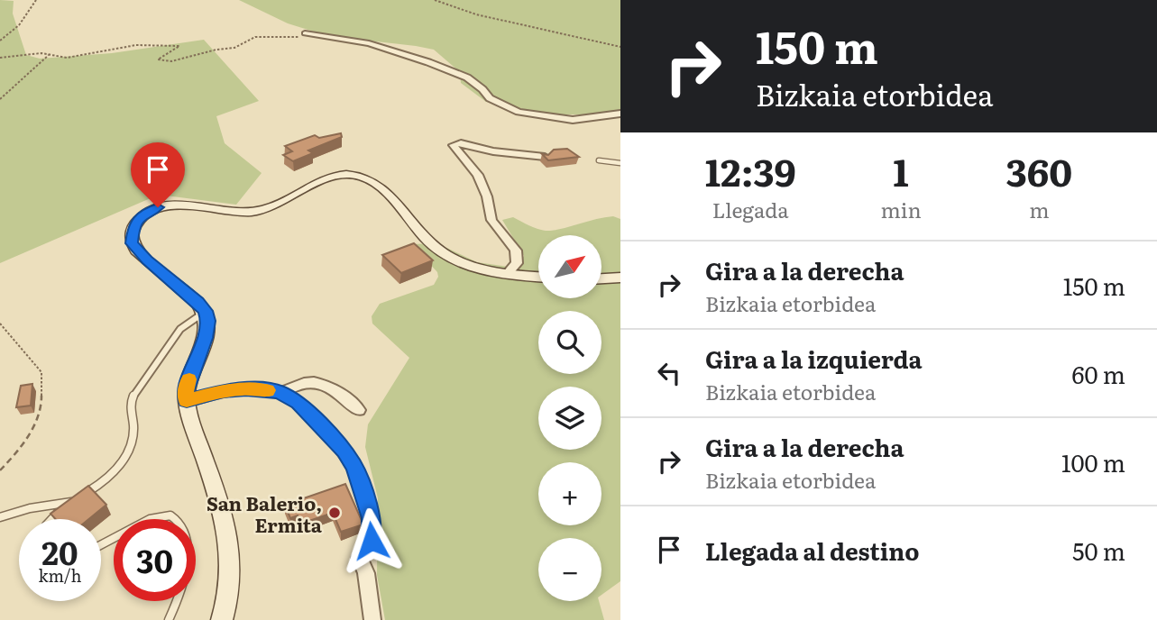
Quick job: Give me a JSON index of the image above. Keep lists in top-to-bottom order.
{
  "places": ["San Balerio, Ermita"],
  "north": "top right",
  "page": {
    "turn": ["150 m", "Bizkaia etorbidea"],
    "eta": [
      "12:39",
      "Llegada",
      "1",
      "min",
      "360",
      "m"
    ],
    "map_buttons": ["+", "−"],
    "list": [
      {
        "name": "Gira a la derecha",
        "note": "Bizkaia etorbidea",
        "value": "150 m"
      },
      {
        "name": "Gira a la izquierda",
        "note": "Bizkaia etorbidea",
        "value": "60 m"
      },
      {
        "name": "Gira a la derecha",
        "note": "Bizkaia etorbidea",
        "value": "100 m"
      },
      {
        "name": "Llegada al destino",
        "value": "50 m"
      }
    ],
    "speed": "20 km/h",
    "limit": "30"
  }
}
